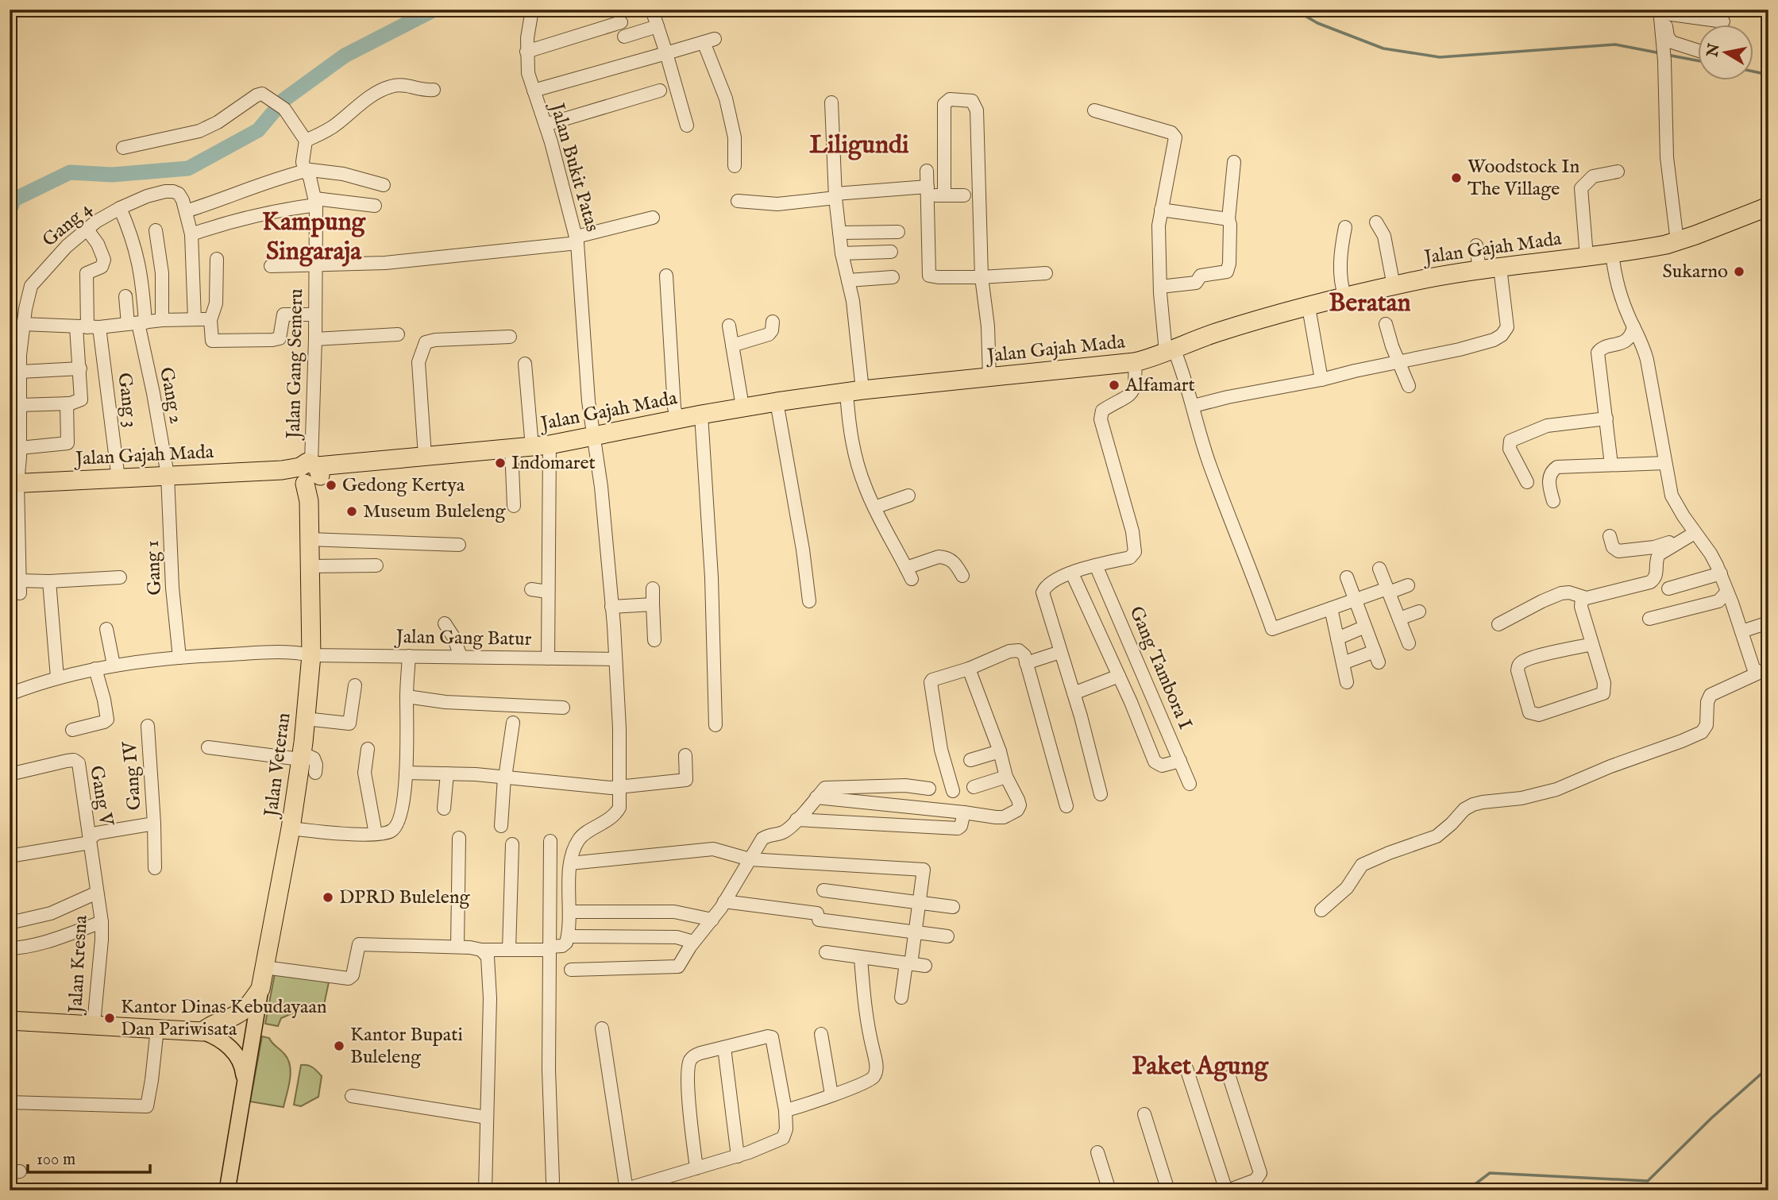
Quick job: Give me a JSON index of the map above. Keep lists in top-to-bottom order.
{
  "streets": {
    "highway": ["Jalan Gajah Mada", "Jalan Veteran"],
    "street": [
      "Jalan Bukit Patas",
      "Gang 4",
      "Jalan Gang Semeru",
      "Gang 2",
      "Gang 3",
      "Gang 1",
      "Jalan Gang Batur",
      "Gang Tambora I",
      "Gang IV",
      "Gang V",
      "Jalan Kresna"
    ]
  },
  "crossings": [
    ["Jalan Bukit Patas", "Jalan Gajah Mada"],
    ["Gang 4", "Jalan Gajah Mada"],
    ["Jalan Gajah Mada", "Jalan Gang Semeru"],
    ["Jalan Gajah Mada", "Gang 2"],
    ["Jalan Gajah Mada", "Gang 3"],
    ["Jalan Gajah Mada", "Gang 1"],
    ["Jalan Gajah Mada", "Jalan Veteran"],
    ["Jalan Gang Semeru", "Jalan Veteran"],
    ["Gang 2", "Gang 1"],
    ["Gang 1", "Jalan Gang Batur"],
    ["Jalan Gang Batur", "Jalan Veteran"],
    ["Gang IV", "Gang V"],
    ["Gang IV", "Jalan Kresna"],
    ["Gang V", "Jalan Kresna"]
  ],
  "districts": [
    "Liligundi",
    "Kampung Singaraja",
    "Beratan",
    "Paket Agung"
  ],
  "places": [
    "Woodstock In The Village",
    "Sukarno",
    "Alfamart",
    "Indomaret",
    "Gedong Kertya",
    "Museum Buleleng",
    "DPRD Buleleng",
    "Kantor Dinas Kebudayaan Dan Pariwisata",
    "Kantor Bupati Buleleng"
  ],
  "scale_bar": "100 m",
  "north": "left"
}
